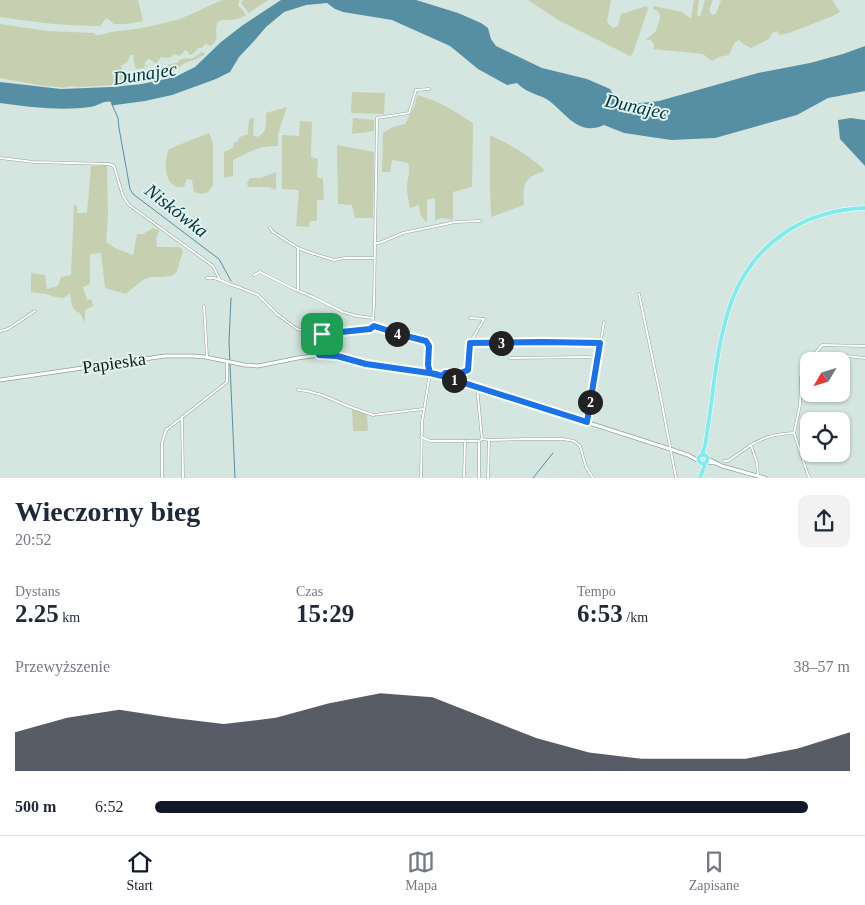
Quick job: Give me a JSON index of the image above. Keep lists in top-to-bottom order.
{
  "streets": {
    "street": ["Papieska"]
  },
  "water": ["Dunajec", "Niskówka"],
  "north": "bottom left",
  "page": {
    "pins": [
      "4",
      "3",
      "1",
      "2"
    ],
    "heading": ["Wieczorny bieg", "20:52"],
    "stats": [
      ["Dystans", "2.25 km"],
      ["Czas", "15:29"],
      ["Tempo", "6:53 /km"]
    ],
    "chart": ["Przewyższenie", "38–57 m"],
    "list": [
      {
        "name": "500 m",
        "note": "6:52"
      }
    ],
    "tabs": ["Start", "Mapa", "Zapisane"]
  }
}
